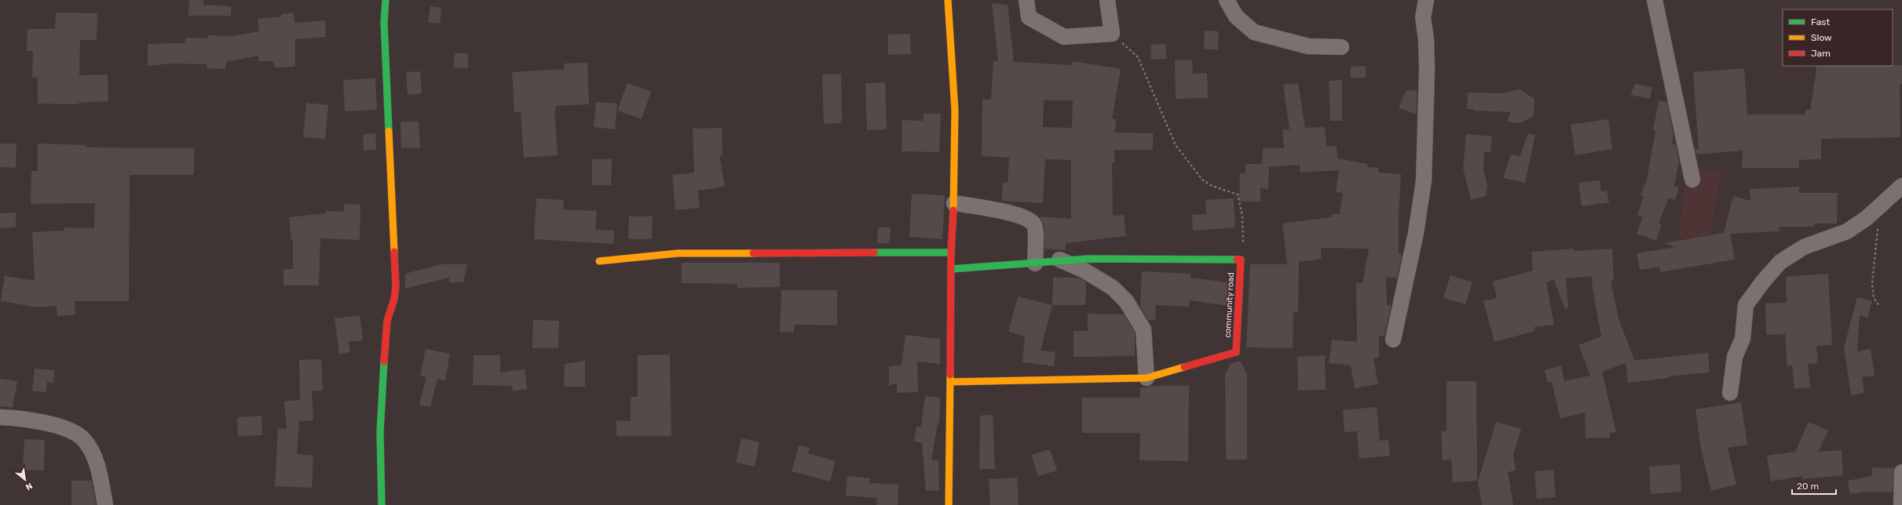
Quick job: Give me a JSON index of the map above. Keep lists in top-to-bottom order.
{
  "streets": {
    "street": ["community road"]
  },
  "legend": ["Fast", "Slow", "Jam"],
  "scale_bar": "20 m",
  "north": "bottom right"
}
